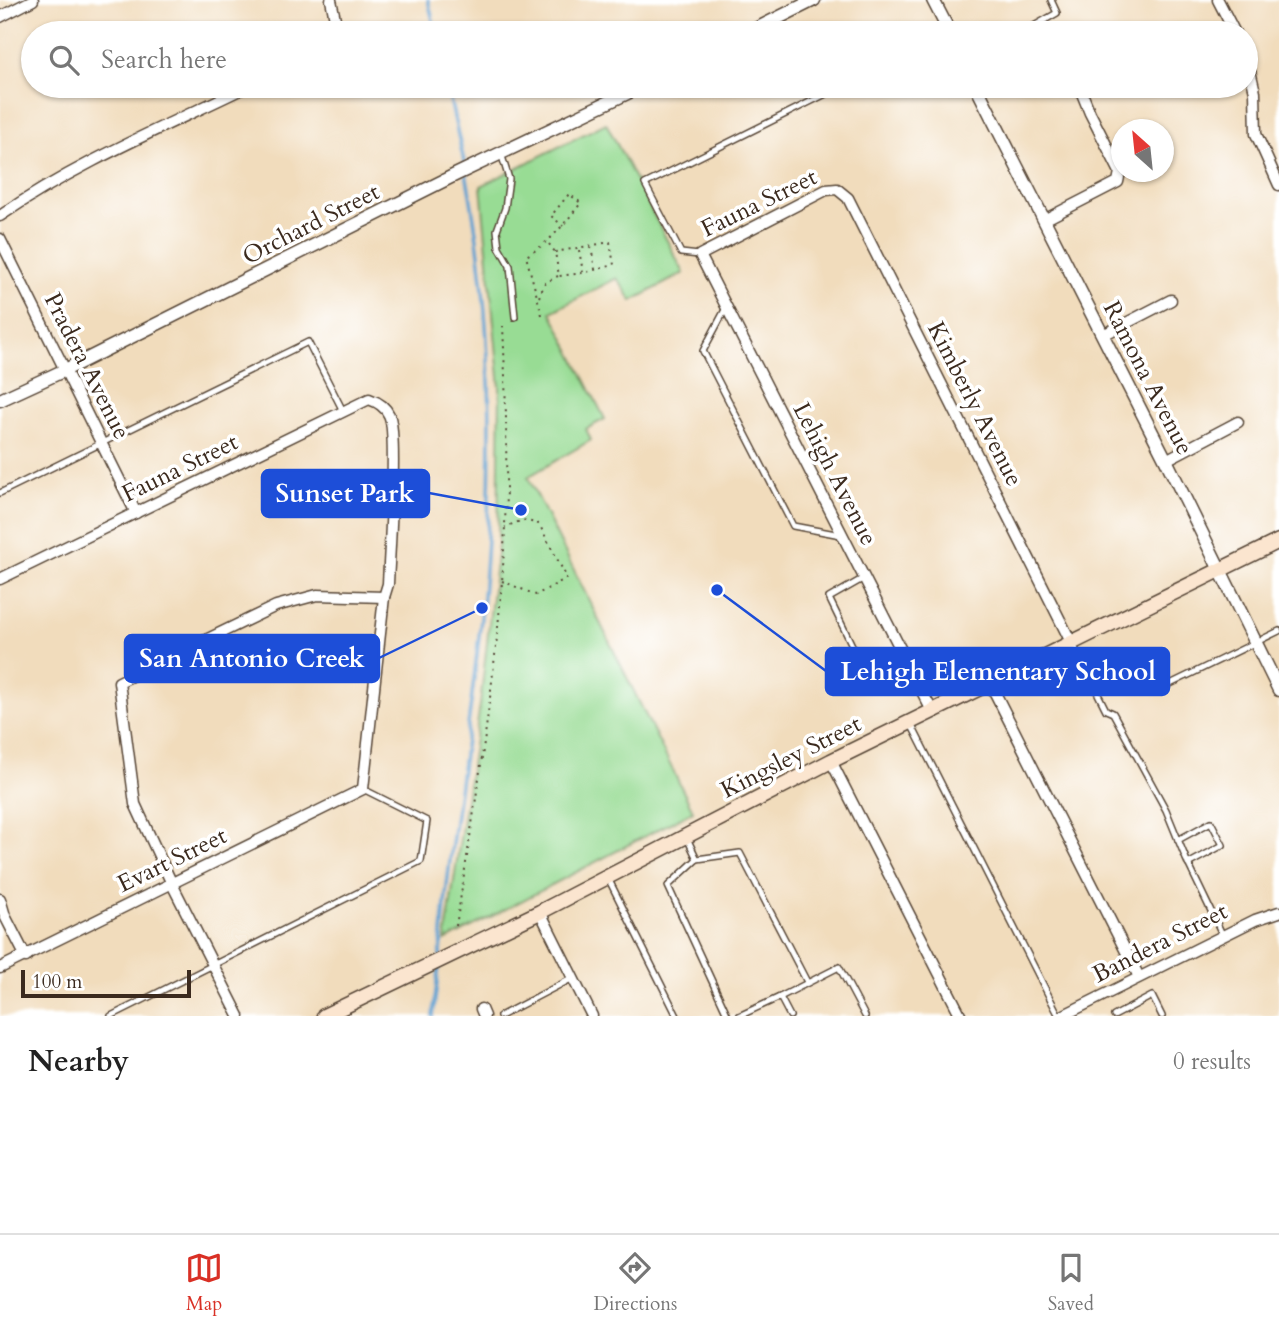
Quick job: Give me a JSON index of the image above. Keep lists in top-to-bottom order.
{
  "streets": {
    "main road": ["Kingsley Street"],
    "street": [
      "Fauna Street",
      "Orchard Street",
      "Pradera Avenue",
      "Ramona Avenue",
      "Kimberly Avenue",
      "Lehigh Avenue",
      "Evart Street",
      "Bandera Street"
    ]
  },
  "crossings": [
    ["Fauna Street", "Pradera Avenue"],
    ["Fauna Street", "Kimberly Avenue"],
    ["Fauna Street", "Lehigh Avenue"],
    ["Orchard Street", "Pradera Avenue"],
    ["Ramona Avenue", "Kingsley Street"],
    ["Kimberly Avenue", "Kingsley Street"],
    ["Lehigh Avenue", "Kingsley Street"]
  ],
  "places": ["Sunset Park", "Lehigh Elementary School", "San Antonio Creek"],
  "scale_bar": "100 m",
  "north": "top left",
  "page": {
    "search": "Search here",
    "scale": "100 m",
    "heading": ["Nearby", "0 results"],
    "nav": ["Map", "Directions", "Saved"]
  }
}
